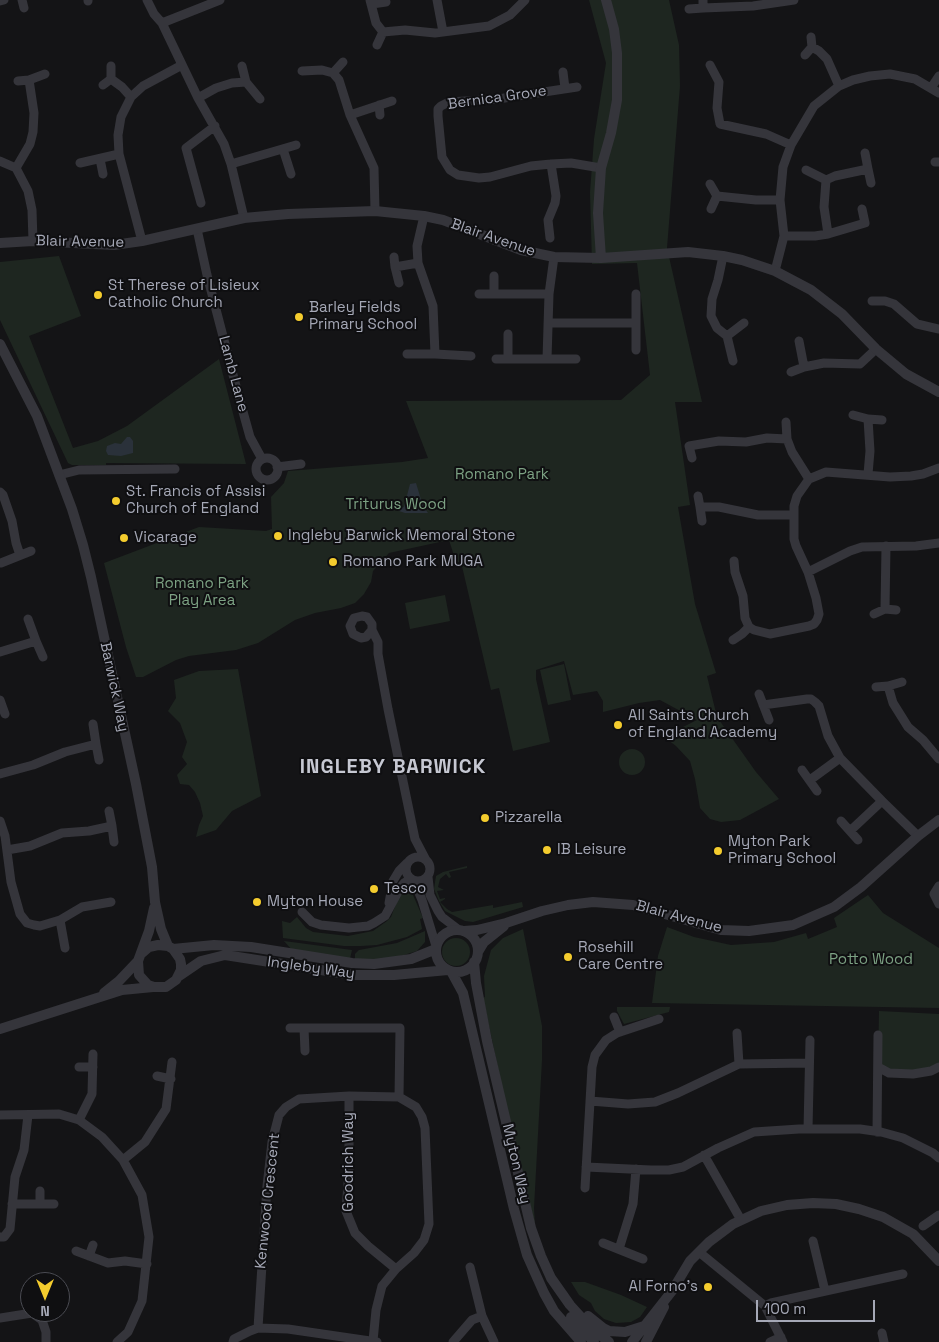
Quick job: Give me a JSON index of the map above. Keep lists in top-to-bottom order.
{
  "streets": {
    "street": [
      "Bernica Grove",
      "Blair Avenue",
      "Lamb Lane",
      "Barwick Way",
      "Ingleby Way",
      "Goodrich Way",
      "Myton Way",
      "Kenwood Crescent"
    ]
  },
  "crossings": [
    ["Blair Avenue", "Lamb Lane"],
    ["Blair Avenue", "Ingleby Way"],
    ["Blair Avenue", "Myton Way"],
    ["Barwick Way", "Ingleby Way"],
    ["Ingleby Way", "Myton Way"],
    ["Goodrich Way", "Kenwood Crescent"]
  ],
  "districts": ["INGLEBY BARWICK"],
  "parks": [
    "Romano Park",
    "Triturus Wood",
    "Romano Park Play Area",
    "Potto Wood"
  ],
  "places": [
    "St Therese of Lisieux Catholic Church",
    "Barley Fields Primary School",
    "St. Francis of Assisi Church of England",
    "Ingleby Barwick Memoral Stone",
    "Vicarage",
    "Romano Park MUGA",
    "All Saints Church of England Academy",
    "Pizzarella",
    "IB Leisure",
    "Myton Park Primary School",
    "Tesco",
    "Myton House",
    "Rosehill Care Centre",
    "Al Forno's"
  ],
  "scale_bar": "100 m",
  "north": "bottom"
}
